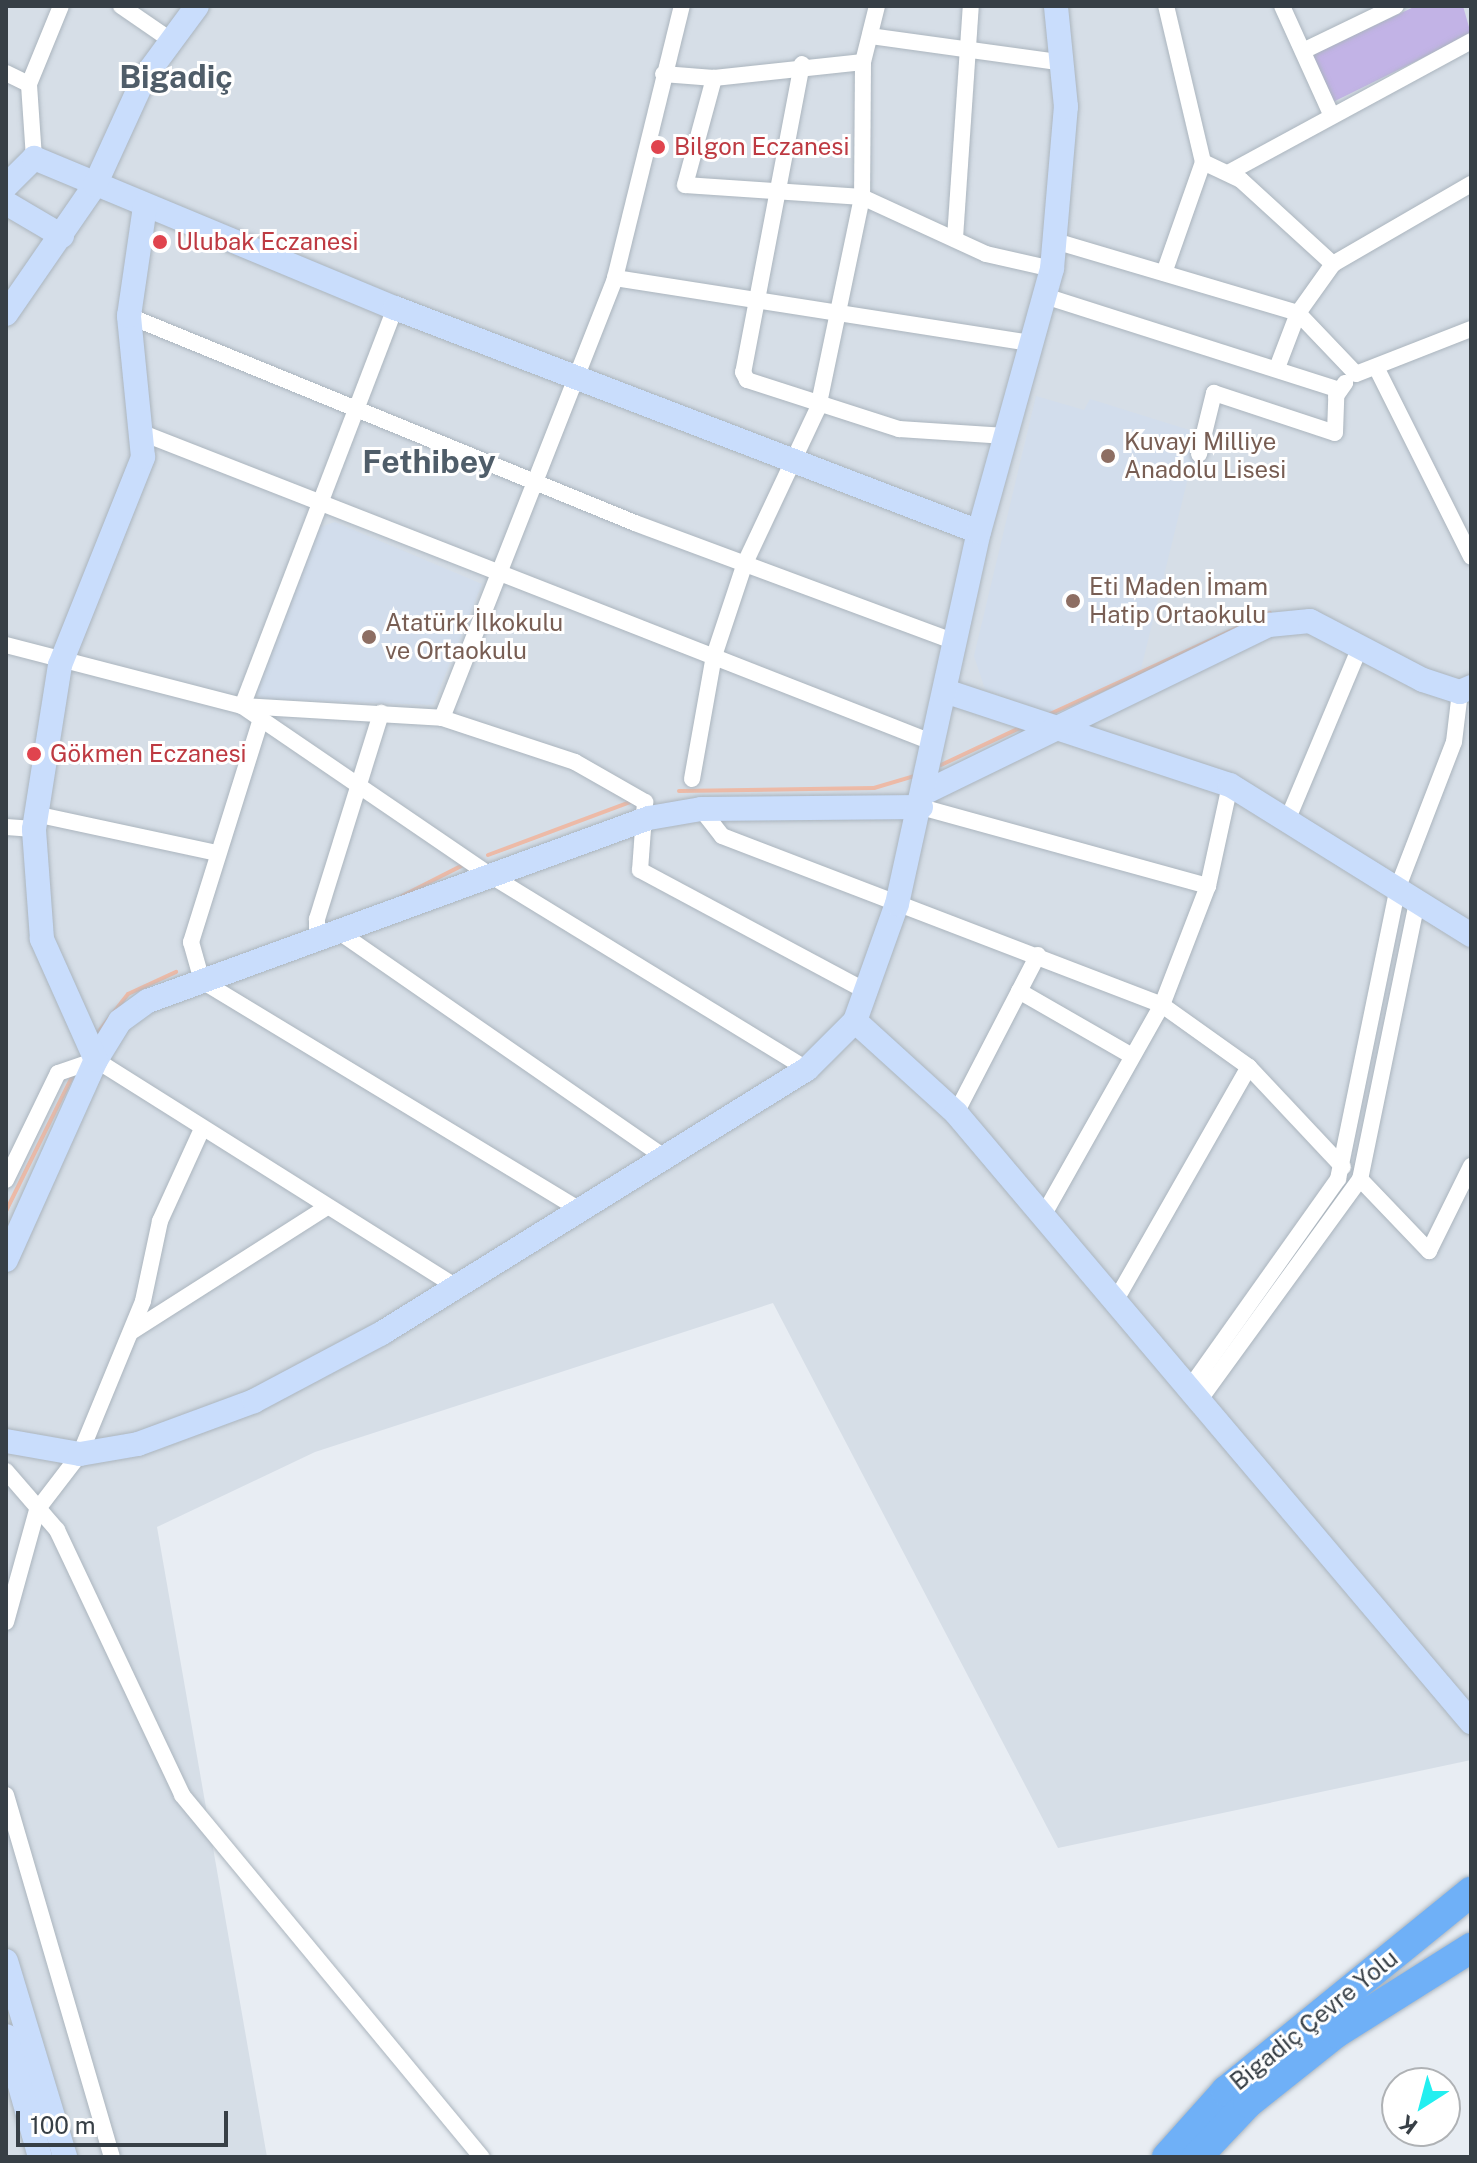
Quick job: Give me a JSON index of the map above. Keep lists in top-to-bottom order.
{
  "streets": {
    "highway": ["Bigadiç Çevre Yolu"]
  },
  "districts": ["Bigadiç", "Fethibey"],
  "places": [
    "Bilgon Eczanesi",
    "Ulubak Eczanesi",
    "Kuvayi Milliye Anadolu Lisesi",
    "Eti Maden İmam Hatip Ortaokulu",
    "Atatürk İlkokulu ve Ortaokulu",
    "Gökmen Eczanesi"
  ],
  "scale_bar": "100 m",
  "north": "bottom left"
}
